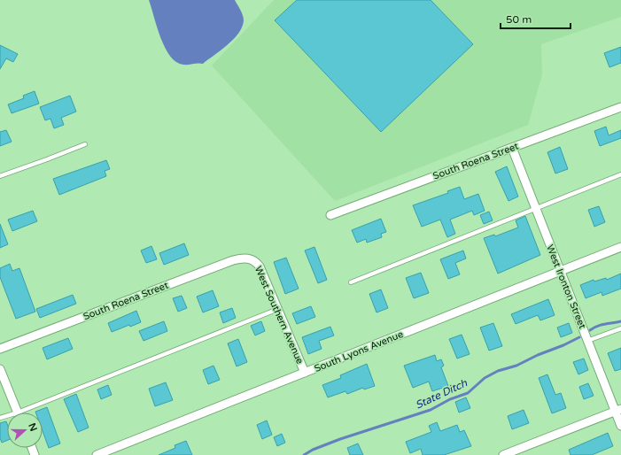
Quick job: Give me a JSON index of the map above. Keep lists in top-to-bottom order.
{
  "streets": {
    "street": [
      "South Roena Street",
      "West Ironton Street",
      "West Southern Avenue",
      "South Lyons Avenue"
    ]
  },
  "crossings": [
    ["South Roena Street", "West Ironton Street"],
    ["South Roena Street", "West Southern Avenue"],
    ["West Ironton Street", "South Lyons Avenue"],
    ["West Southern Avenue", "South Lyons Avenue"]
  ],
  "water": ["State Ditch"],
  "scale_bar": "50 m",
  "north": "right"
}
